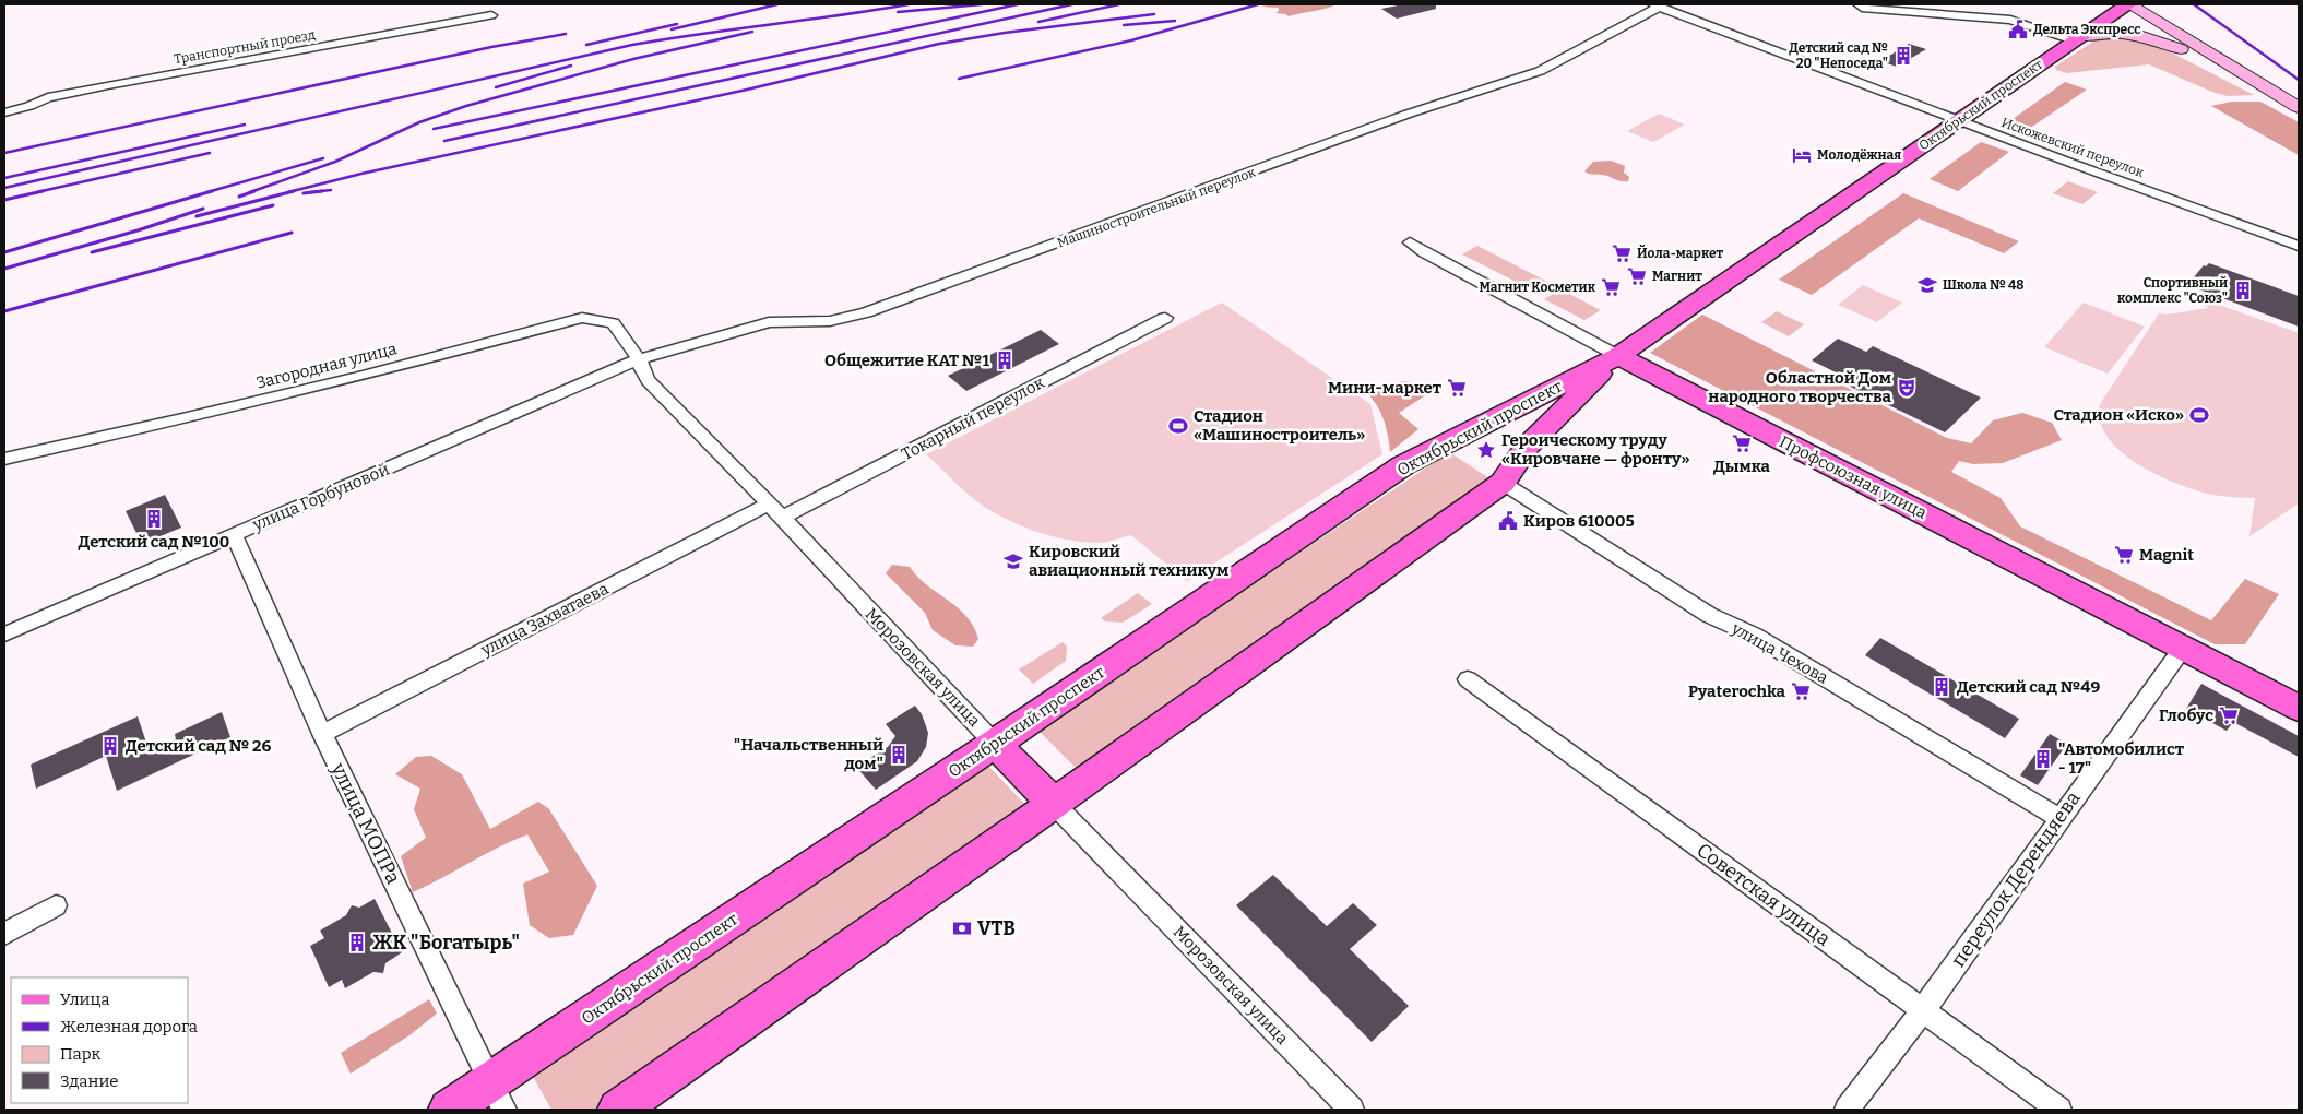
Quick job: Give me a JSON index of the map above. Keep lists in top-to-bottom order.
{
  "streets": {
    "main road": ["Октябрьский проспект", "Профсоюзная улица", "Морозовская улица"],
    "street": [
      "Транспортный проезд",
      "Искожевский переулок",
      "Машиностроительный переулок",
      "Загородная улица",
      "Токарный переулок",
      "улица Горбуновой",
      "улица Захватаева",
      "улица Чехова",
      "улица МОПРа",
      "переулок Дерендяева",
      "Советская улица"
    ]
  },
  "crossings": [
    ["Октябрьский проспект", "Искожевский переулок"],
    ["Октябрьский проспект", "Профсоюзная улица"],
    ["Октябрьский проспект", "улица Чехова"],
    ["Октябрьский проспект", "Морозовская улица"],
    ["Октябрьский проспект", "улица МОПРа"],
    ["Искожевский переулок", "Машиностроительный переулок"],
    ["Машиностроительный переулок", "Загородная улица"],
    ["Машиностроительный переулок", "улица Горбуновой"],
    ["Машиностроительный переулок", "Морозовская улица"],
    ["Загородная улица", "улица Горбуновой"],
    ["Загородная улица", "Морозовская улица"],
    ["Токарный переулок", "Морозовская улица"],
    ["Профсоюзная улица", "переулок Дерендяева"],
    ["улица Горбуновой", "Морозовская улица"],
    ["улица Горбуновой", "улица МОПРа"],
    ["улица Захватаева", "Морозовская улица"],
    ["улица Захватаева", "улица МОПРа"],
    ["улица Чехова", "переулок Дерендяева"],
    ["переулок Дерендяева", "Советская улица"]
  ],
  "places": {
    "public building": ["Дельта Экспресс", "Киров 610005"],
    "building": [
      "Детский сад № 20 \"Непоседа\"",
      "Спортивный комплекс \"Союз\"",
      "Общежитие КАТ №1",
      "Детский сад №100",
      "Детский сад №49",
      "Детский сад № 26",
      "\"Начальственный дом\"",
      "\"Автомобилист - 17\"",
      "ЖК \"Богатырь\""
    ],
    "hotel": ["Молодёжная"],
    "supermarket": [
      "Йола-маркет",
      "Магнит",
      "Магнит Косметик",
      "Мини-маркет",
      "Дымка",
      "Magnit",
      "Pyaterochka",
      "Глобус"
    ],
    "school or university": ["Школа № 48", "Кировский авиационный техникум"],
    "theatre": ["Областной Дом народного творчества"],
    "sports": ["Стадион «Иско»", "Стадион «Машиностроитель»"],
    "place": ["Героическому труду «Кировчане — фронту»"],
    "bank": ["VTB"]
  },
  "legend": [
    "Улица",
    "Железная дорога",
    "Парк",
    "Здание"
  ]
}
